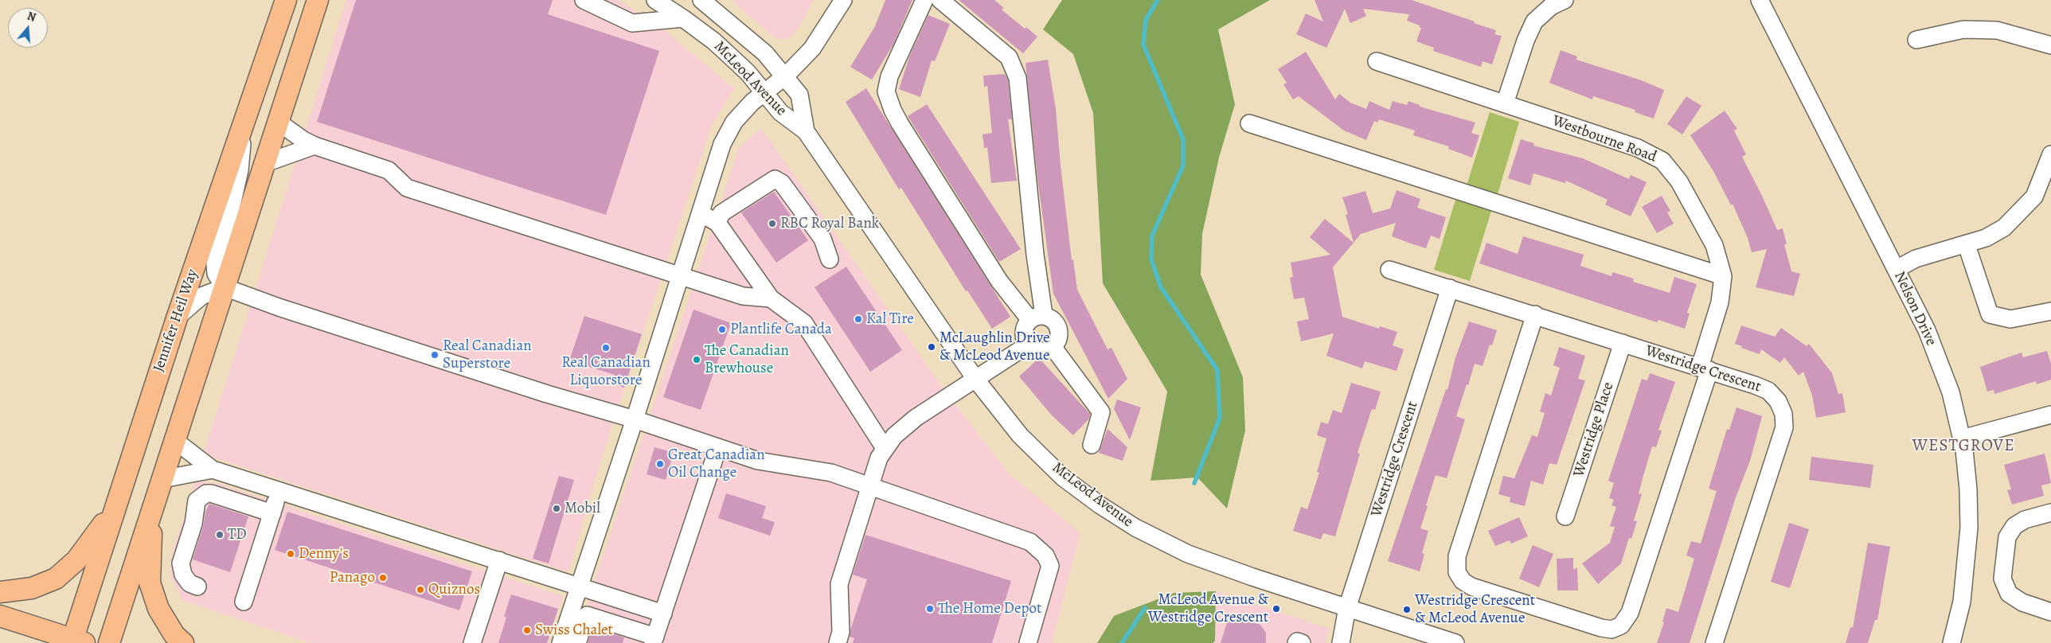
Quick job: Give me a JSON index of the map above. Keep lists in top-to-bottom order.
{
  "streets": {
    "main road": ["Jennifer Heil Way"],
    "street": [
      "McLeod Avenue",
      "Westbourne Road",
      "Nelson Drive",
      "Westridge Crescent",
      "Westridge Place"
    ]
  },
  "crossings": [
    ["McLeod Avenue", "Westridge Crescent"],
    ["Westbourne Road", "Westridge Crescent"],
    ["Westridge Crescent", "Westridge Place"]
  ],
  "districts": ["WESTGROVE"],
  "places": [
    "RBC Royal Bank",
    "Kal Tire",
    "Plantlife Canada",
    "McLaughlin Drive & McLeod Avenue",
    "Real Canadian Liquorstore",
    "Real Canadian Superstore",
    "The Canadian Brewhouse",
    "Great Canadian Oil Change",
    "Mobil",
    "TD",
    "Denny's",
    "Panago",
    "Quiznos",
    "The Home Depot",
    "McLeod Avenue & Westridge Crescent",
    "Westridge Crescent & McLeod Avenue",
    "Swiss Chalet"
  ],
  "north": "top"
}
